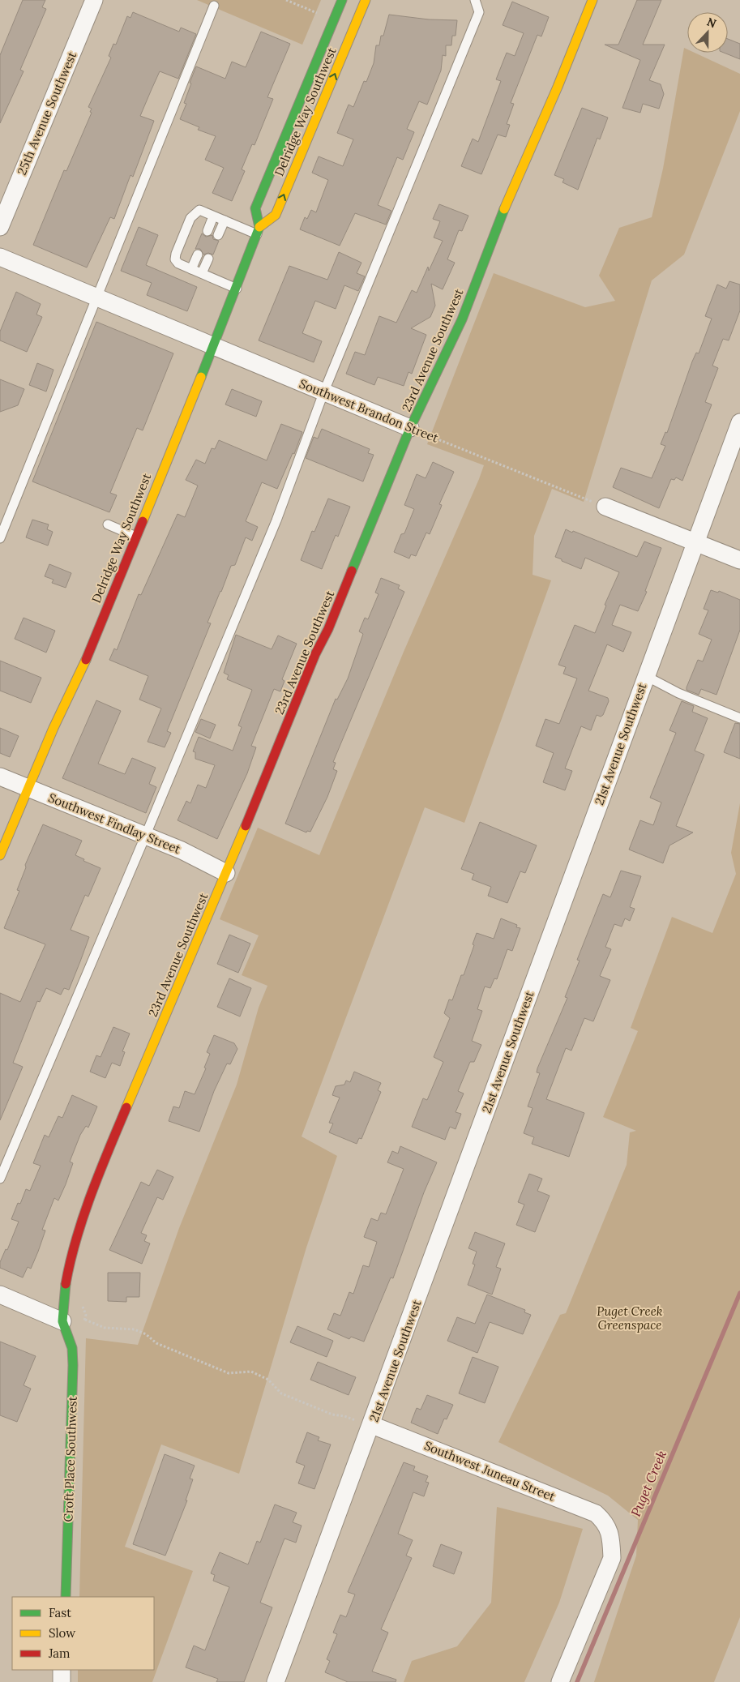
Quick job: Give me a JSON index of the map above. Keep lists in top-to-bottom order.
{
  "streets": {
    "street": [
      "Delridge Way Southwest",
      "25th Avenue Southwest",
      "23rd Avenue Southwest",
      "Southwest Brandon Street",
      "21st Avenue Southwest",
      "Southwest Findlay Street",
      "Croft Place Southwest",
      "Southwest Juneau Street"
    ]
  },
  "crossings": [
    ["Delridge Way Southwest", "Southwest Brandon Street"],
    ["Delridge Way Southwest", "Southwest Findlay Street"],
    ["23rd Avenue Southwest", "Southwest Brandon Street"],
    ["23rd Avenue Southwest", "Southwest Findlay Street"],
    ["23rd Avenue Southwest", "Croft Place Southwest"],
    ["21st Avenue Southwest", "Southwest Juneau Street"]
  ],
  "water": ["Puget Creek"],
  "parks": ["Puget Creek Greenspace"],
  "legend": ["Fast", "Slow", "Jam"],
  "north": "top"
}
